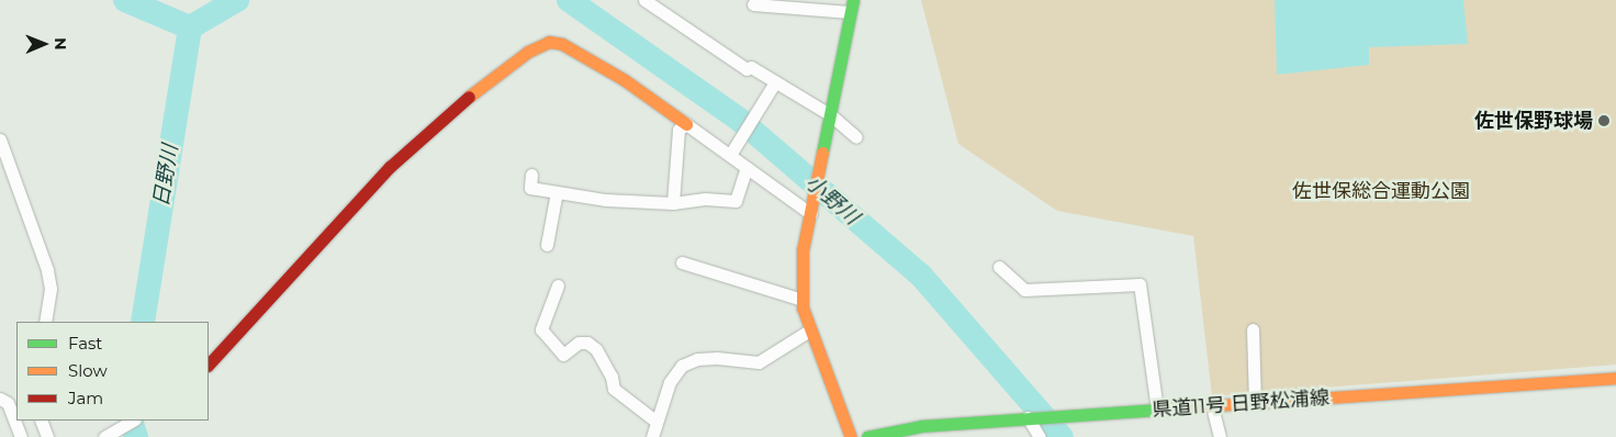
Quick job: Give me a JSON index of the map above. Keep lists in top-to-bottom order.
{
  "streets": {
    "street": ["県道11号 日野松浦線"]
  },
  "water": ["日野川", "小野川"],
  "parks": ["佐世保総合運動公園"],
  "places": ["佐世保野球場"],
  "legend": ["Fast", "Slow", "Jam"],
  "north": "right"
}
